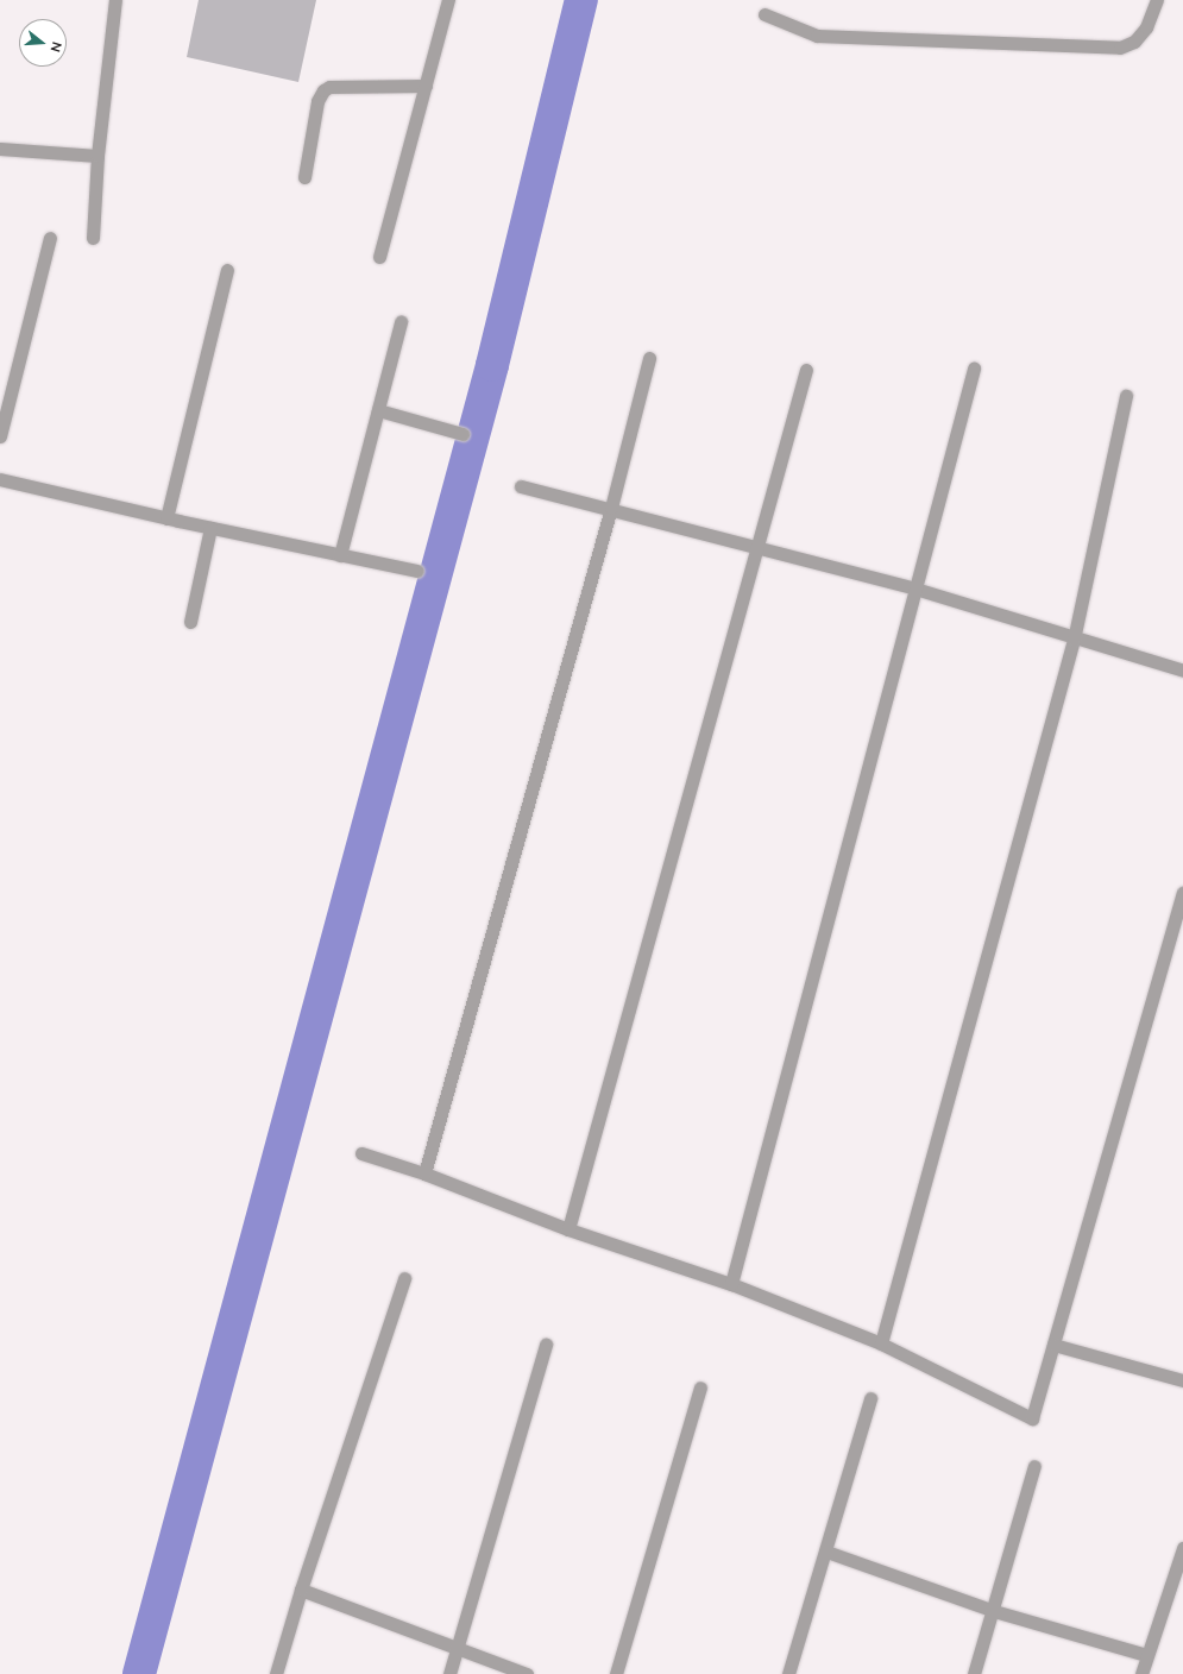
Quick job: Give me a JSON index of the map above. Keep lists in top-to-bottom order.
{
  "north": "right"
}
